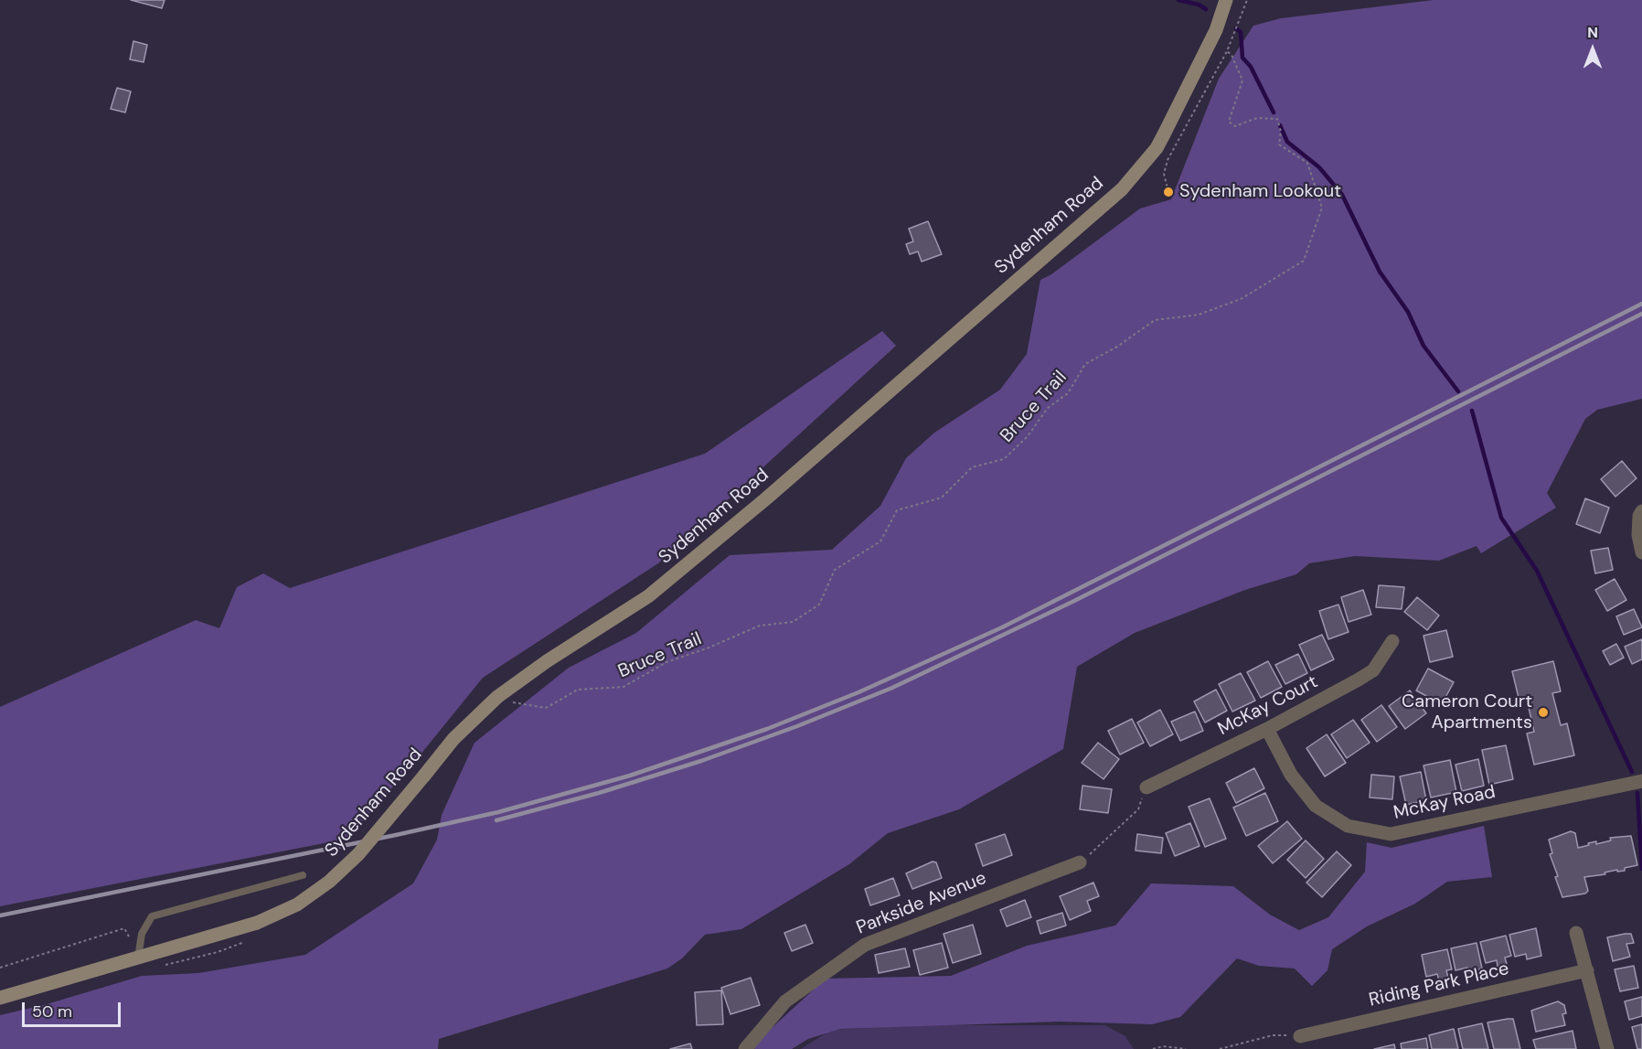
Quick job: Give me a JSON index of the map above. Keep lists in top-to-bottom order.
{
  "streets": {
    "main road": ["Sydenham Road"],
    "street": [
      "McKay Court",
      "McKay Road",
      "Parkside Avenue",
      "Riding Park Place"
    ],
    "path": ["Bruce Trail"]
  },
  "crossings": [
    ["McKay Court", "McKay Road"]
  ],
  "places": ["Sydenham Lookout", "Cameron Court Apartments"],
  "scale_bar": "50 m",
  "north": "top"
}
